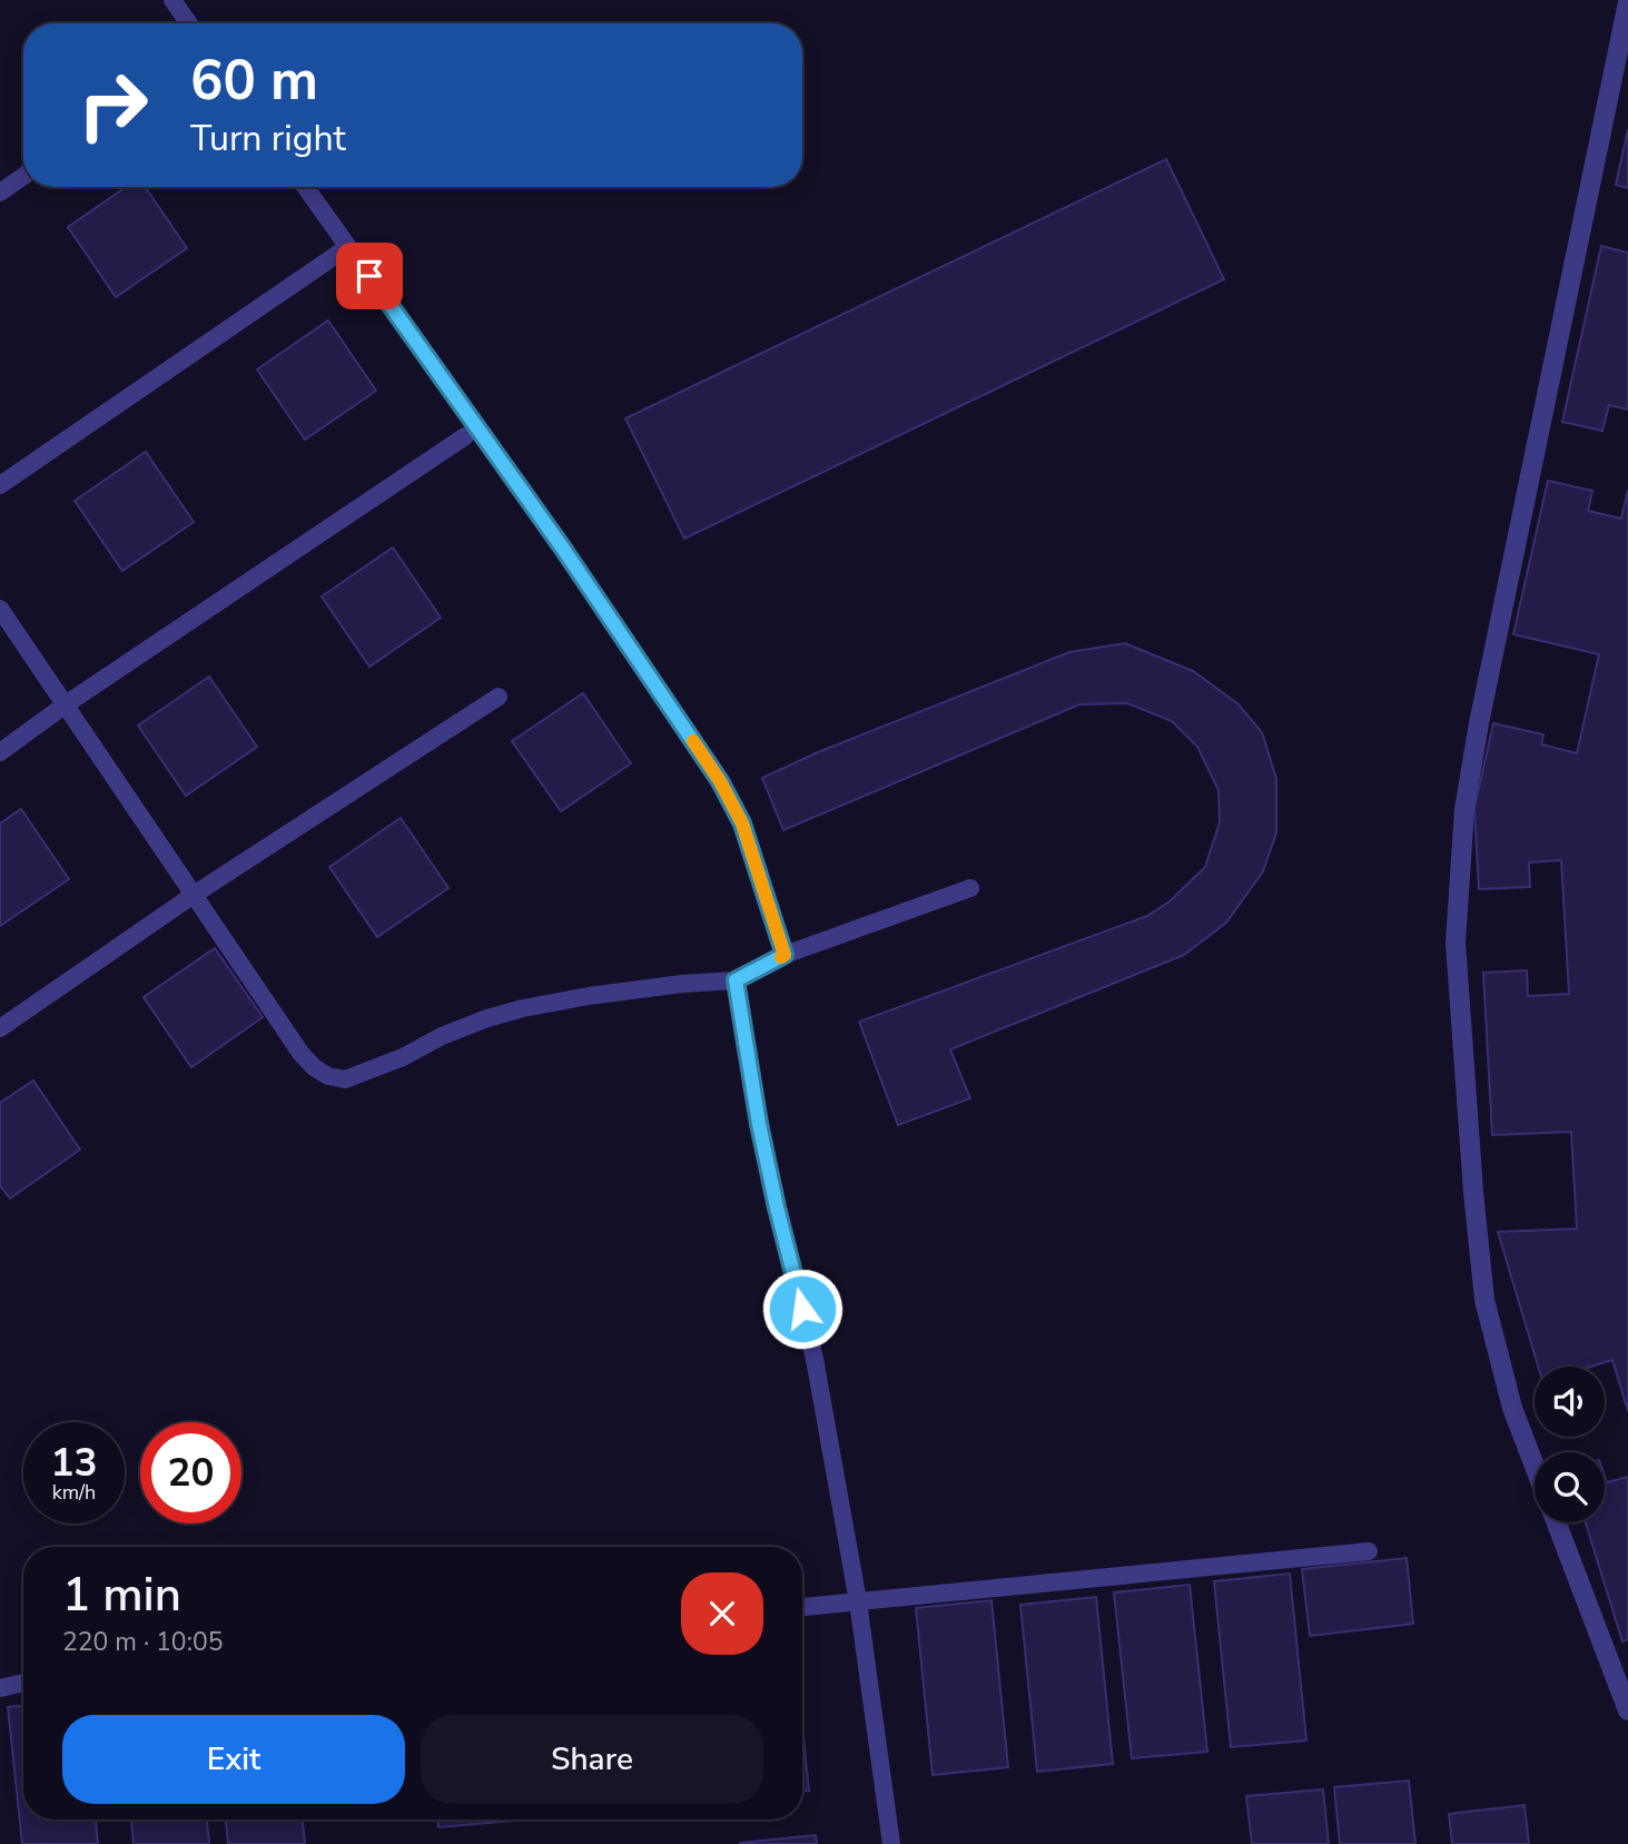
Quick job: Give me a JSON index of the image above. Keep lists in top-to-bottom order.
{
  "page": {
    "turn": ["60 m", "Turn right"],
    "speed": "13 km/h",
    "limit": "20",
    "heading": ["1 min", "220 m · 10:05"],
    "buttons": ["Exit", "Share"]
  }
}
